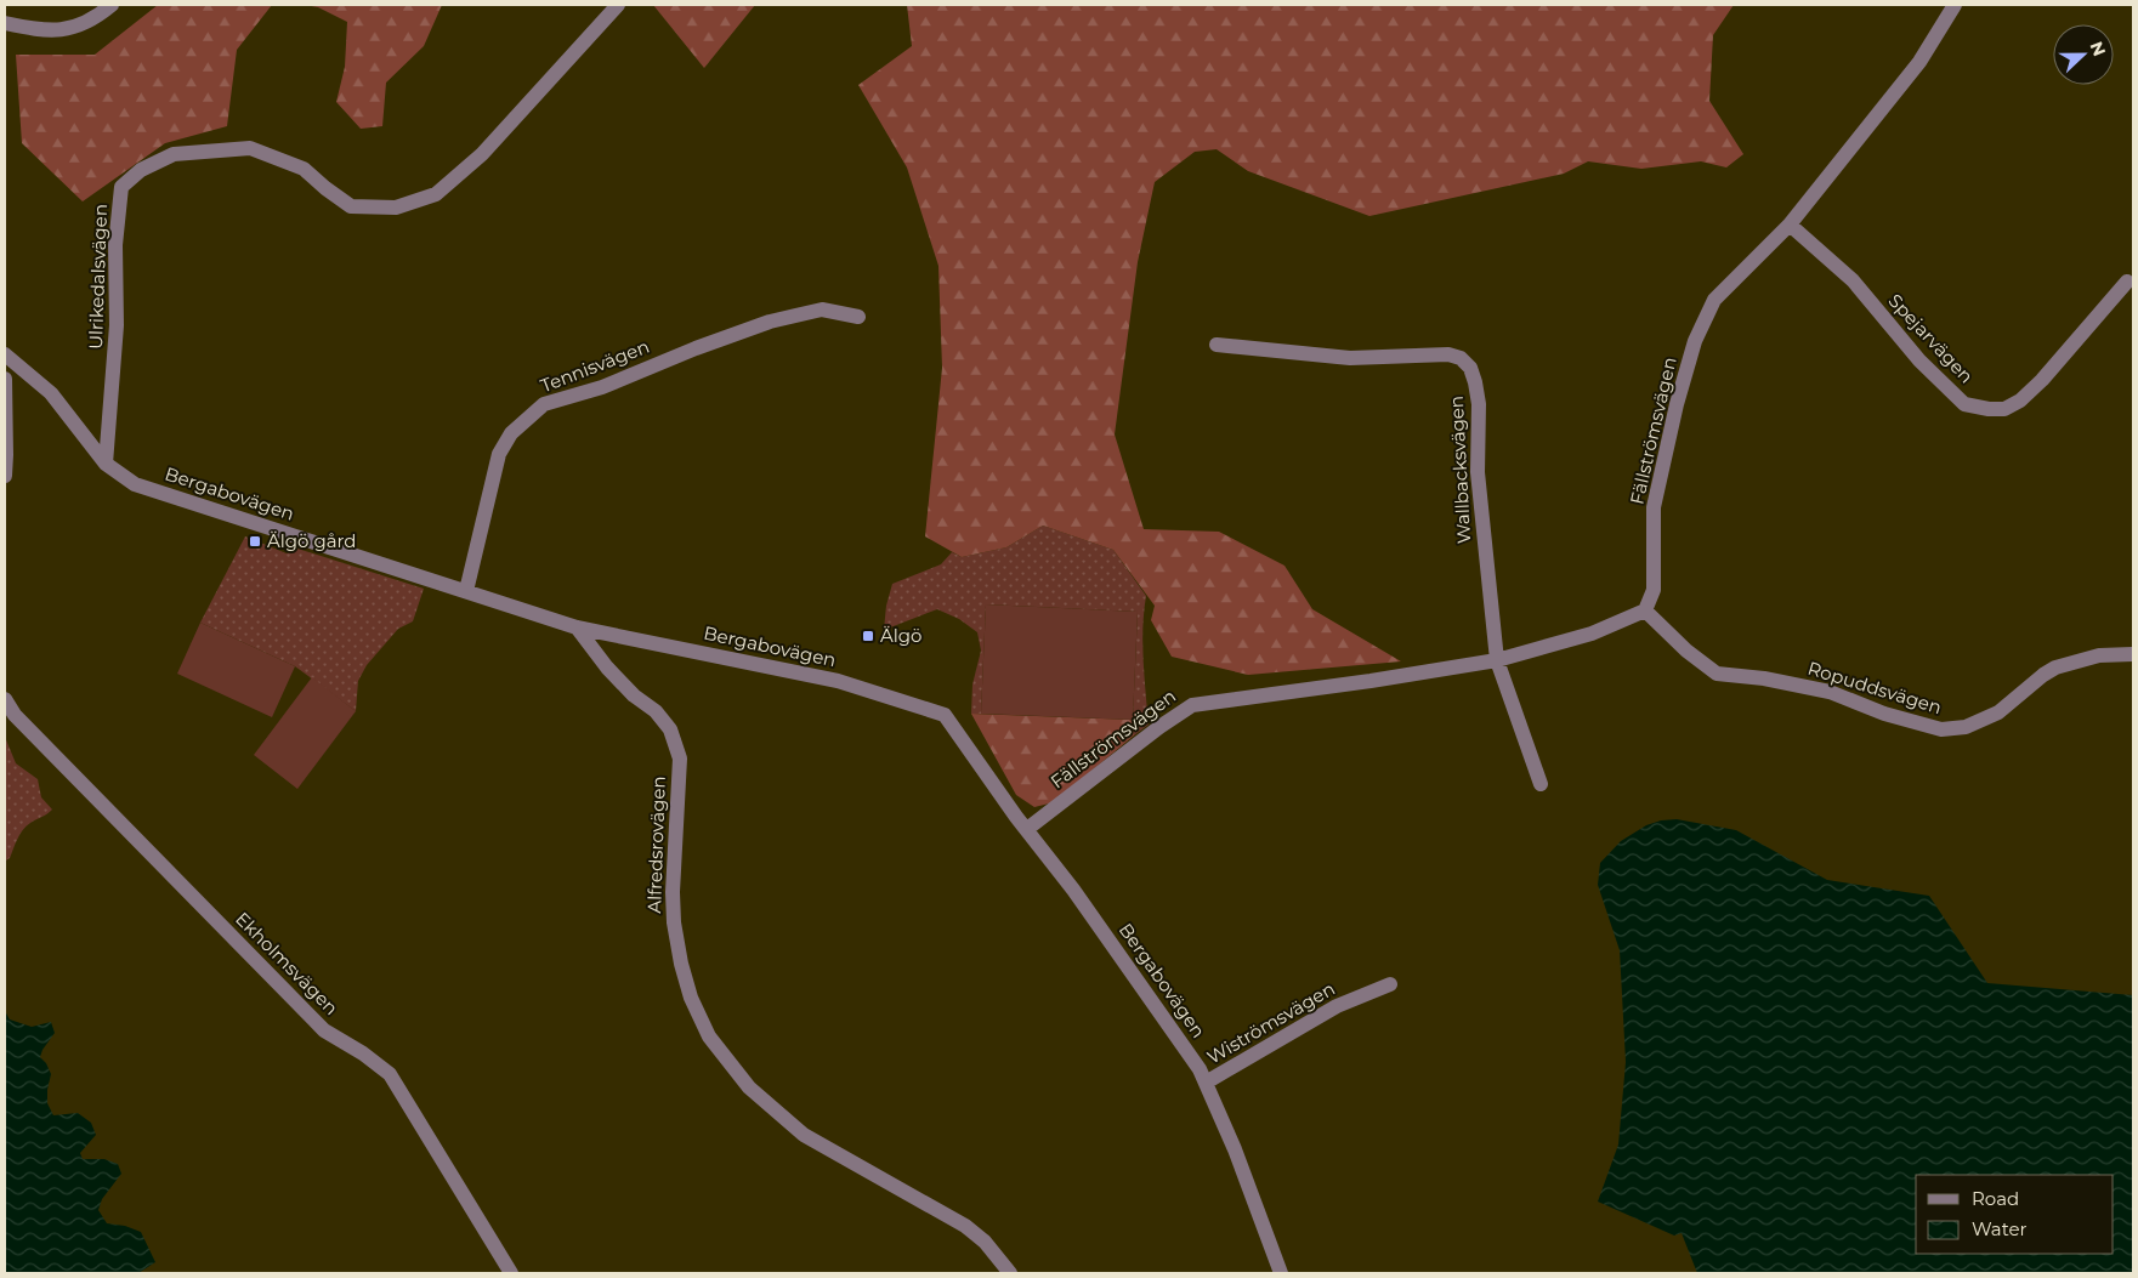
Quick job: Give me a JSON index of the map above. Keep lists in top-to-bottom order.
{
  "streets": {
    "street": [
      "Ulrikedalsvägen",
      "Spejarvägen",
      "Tennisvägen",
      "Fällströmsvägen",
      "Wallbacksvägen",
      "Bergabovägen",
      "Ropuddsvägen",
      "Alfredsrovägen",
      "Ekholmsvägen",
      "Wiströmsvägen"
    ]
  },
  "crossings": [
    ["Ulrikedalsvägen", "Bergabovägen"],
    ["Spejarvägen", "Fällströmsvägen"],
    ["Tennisvägen", "Bergabovägen"],
    ["Fällströmsvägen", "Wallbacksvägen"],
    ["Fällströmsvägen", "Bergabovägen"],
    ["Fällströmsvägen", "Ropuddsvägen"],
    ["Bergabovägen", "Alfredsrovägen"],
    ["Bergabovägen", "Wiströmsvägen"]
  ],
  "places": {
    "transit": ["Älgö gård", "Älgö"]
  },
  "legend": ["Road", "Water"],
  "north": "right"
}
